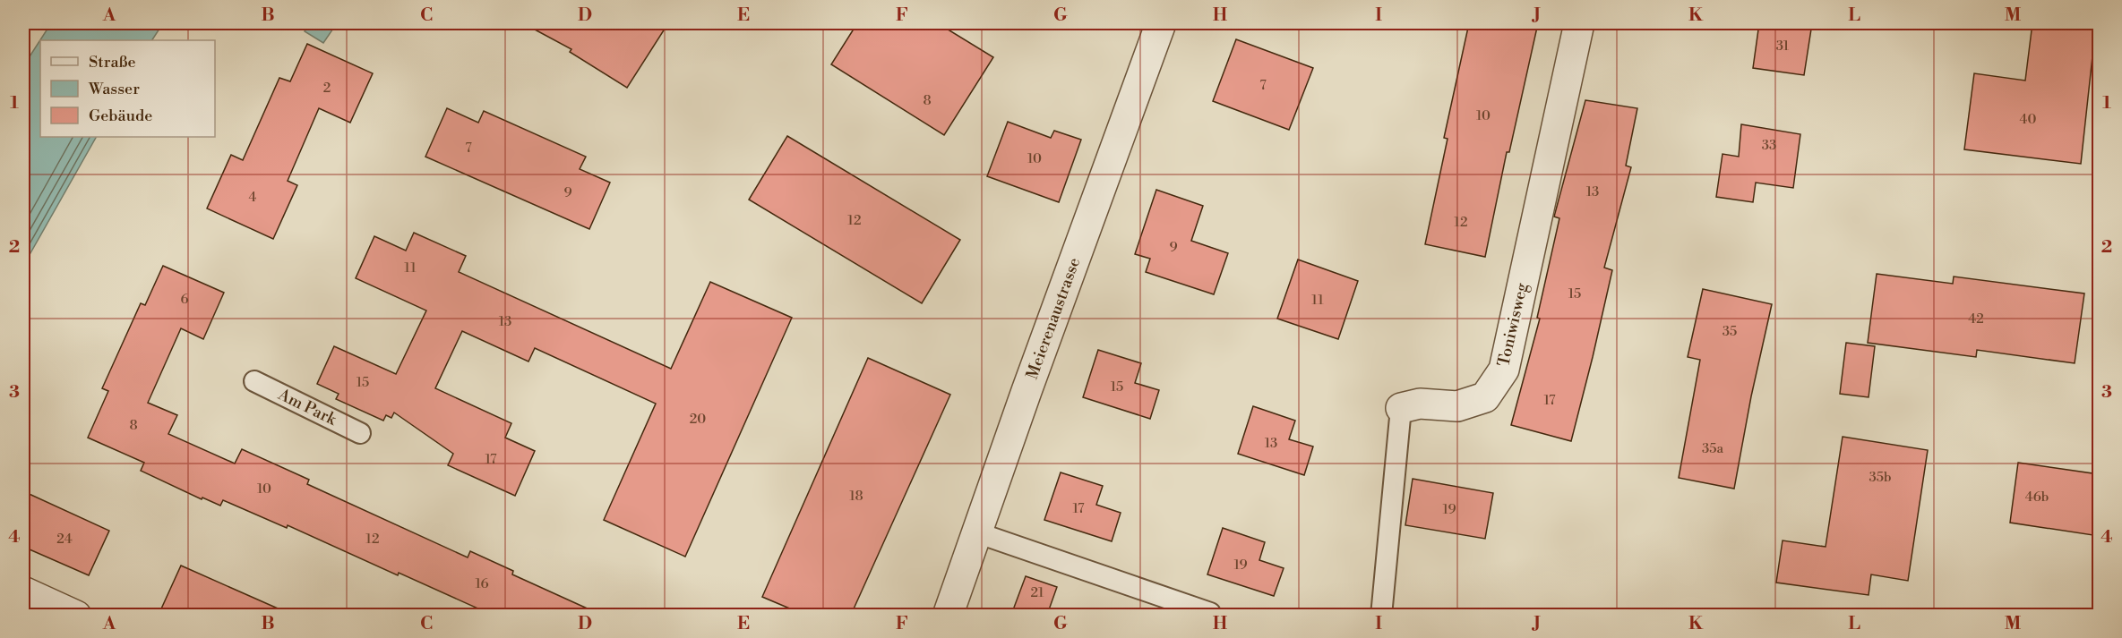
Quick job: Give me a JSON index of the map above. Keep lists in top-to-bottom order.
{
  "streets": {
    "street": ["Meierenaustrasse", "Toniwisweg"],
    "lane": ["Am Park"]
  },
  "house_numbers": [
    "31",
    "7",
    "2",
    "8",
    "10",
    "40",
    "33",
    "7",
    "10",
    "13",
    "9",
    "4",
    "12",
    "12",
    "9",
    "11",
    "15",
    "6",
    "11",
    "42",
    "13",
    "35",
    "15",
    "15",
    "17",
    "20",
    "8",
    "13",
    "35a",
    "17",
    "35b",
    "10",
    "18",
    "46b",
    "17",
    "19",
    "24",
    "12",
    "19",
    "16",
    "21"
  ],
  "legend": ["Straße", "Wasser", "Gebäude"],
  "grid": {
    "columns": [
      "A",
      "B",
      "C",
      "D",
      "E",
      "F",
      "G",
      "H",
      "I",
      "J",
      "K",
      "L",
      "M"
    ],
    "rows": [
      "1",
      "2",
      "3",
      "4"
    ]
  }
}
